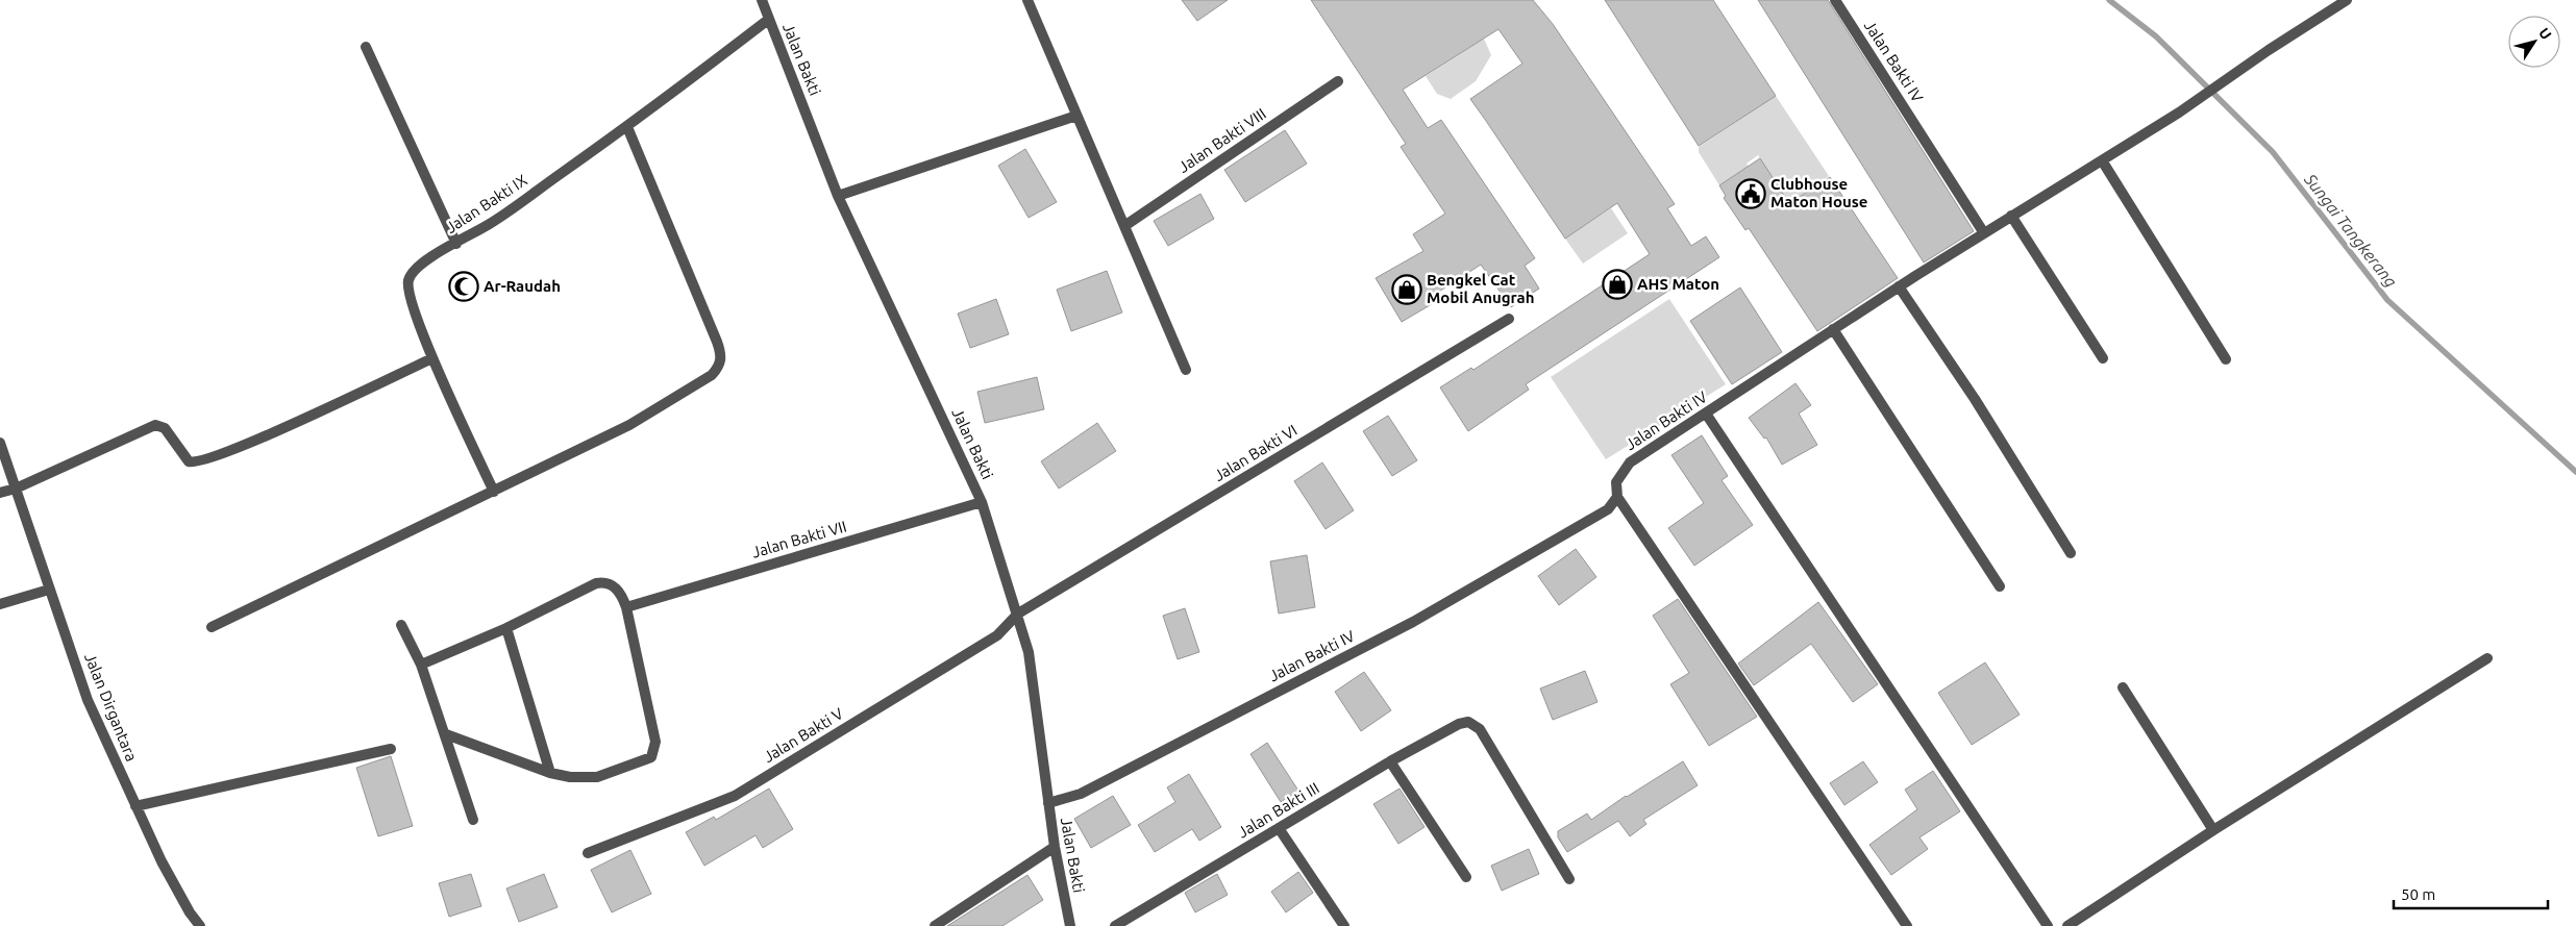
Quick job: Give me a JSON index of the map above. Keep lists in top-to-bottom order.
{
  "streets": {
    "street": [
      "Jalan Bakti",
      "Jalan Bakti IV",
      "Jalan Bakti VIII",
      "Jalan Bakti IX",
      "Jalan Bakti VI",
      "Jalan Bakti VII",
      "Jalan Dirgantara",
      "Jalan Bakti V",
      "Jalan Bakti III"
    ]
  },
  "crossings": [
    ["Jalan Bakti", "Jalan Bakti IV"],
    ["Jalan Bakti", "Jalan Bakti IX"],
    ["Jalan Bakti", "Jalan Bakti VI"],
    ["Jalan Bakti", "Jalan Bakti VII"],
    ["Jalan Bakti", "Jalan Bakti V"],
    ["Jalan Bakti VI", "Jalan Bakti V"]
  ],
  "water": ["Sungai Tangkerang"],
  "places": {
    "public building": ["Clubhouse Maton House"],
    "shop": ["AHS Maton", "Bengkel Cat Mobil Anugrah"],
    "mosque": ["Ar-Raudah"]
  },
  "scale_bar": "50 m",
  "north": "top right"
}
